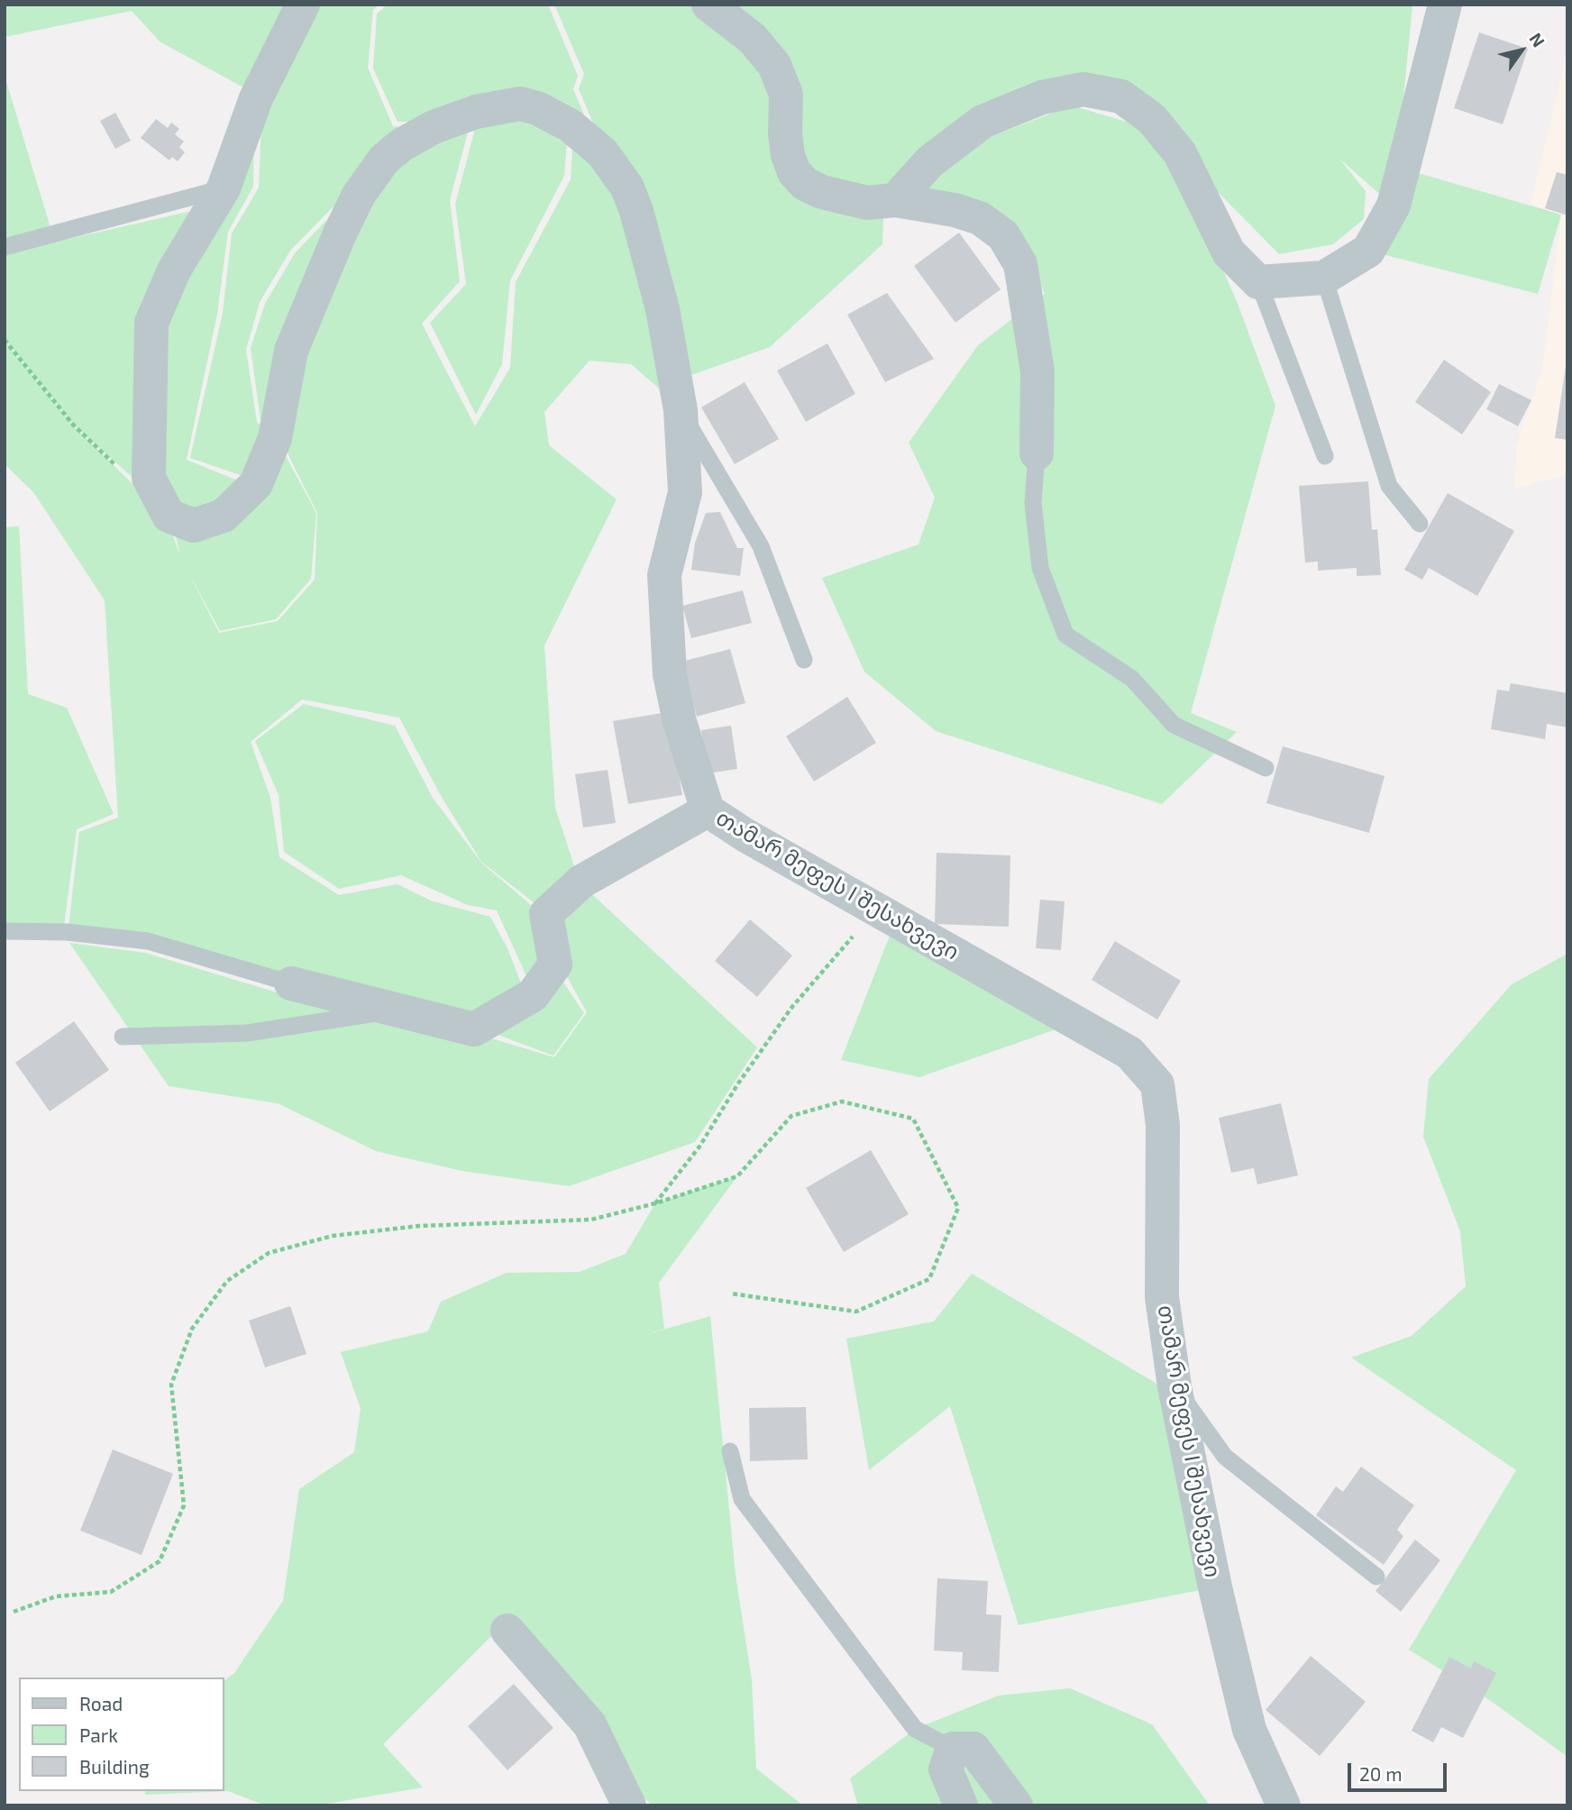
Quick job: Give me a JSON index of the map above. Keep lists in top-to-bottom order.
{
  "streets": {
    "street": ["თამარ მეფეს I შესახვევი"]
  },
  "legend": ["Road", "Park", "Building"],
  "scale_bar": "20 m",
  "north": "top right"
}
